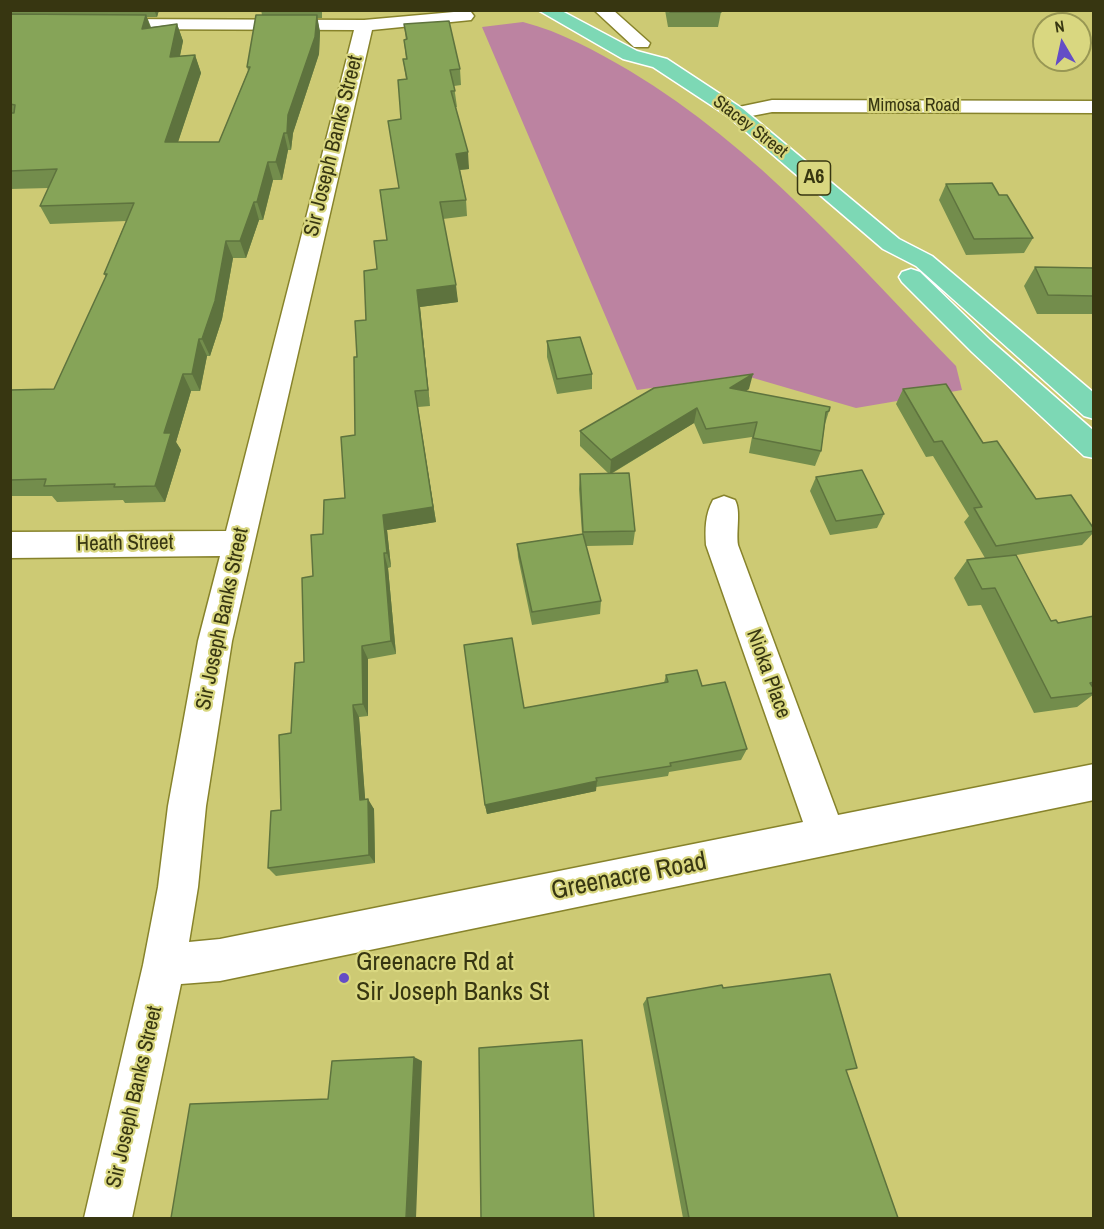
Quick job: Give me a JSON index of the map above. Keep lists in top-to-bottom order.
{
  "streets": {
    "highway": ["Stacey Street", "A6"],
    "street": [
      "Mimosa Road",
      "Sir Joseph Banks Street",
      "Heath Street",
      "Nioka Place",
      "Greenacre Road"
    ]
  },
  "crossings": [
    ["Mimosa Road", "Stacey Street"],
    ["Sir Joseph Banks Street", "Heath Street"],
    ["Sir Joseph Banks Street", "Greenacre Road"],
    ["Nioka Place", "Greenacre Road"]
  ],
  "places": ["Greenacre Rd at Sir Joseph Banks St"],
  "north": "top"
}
